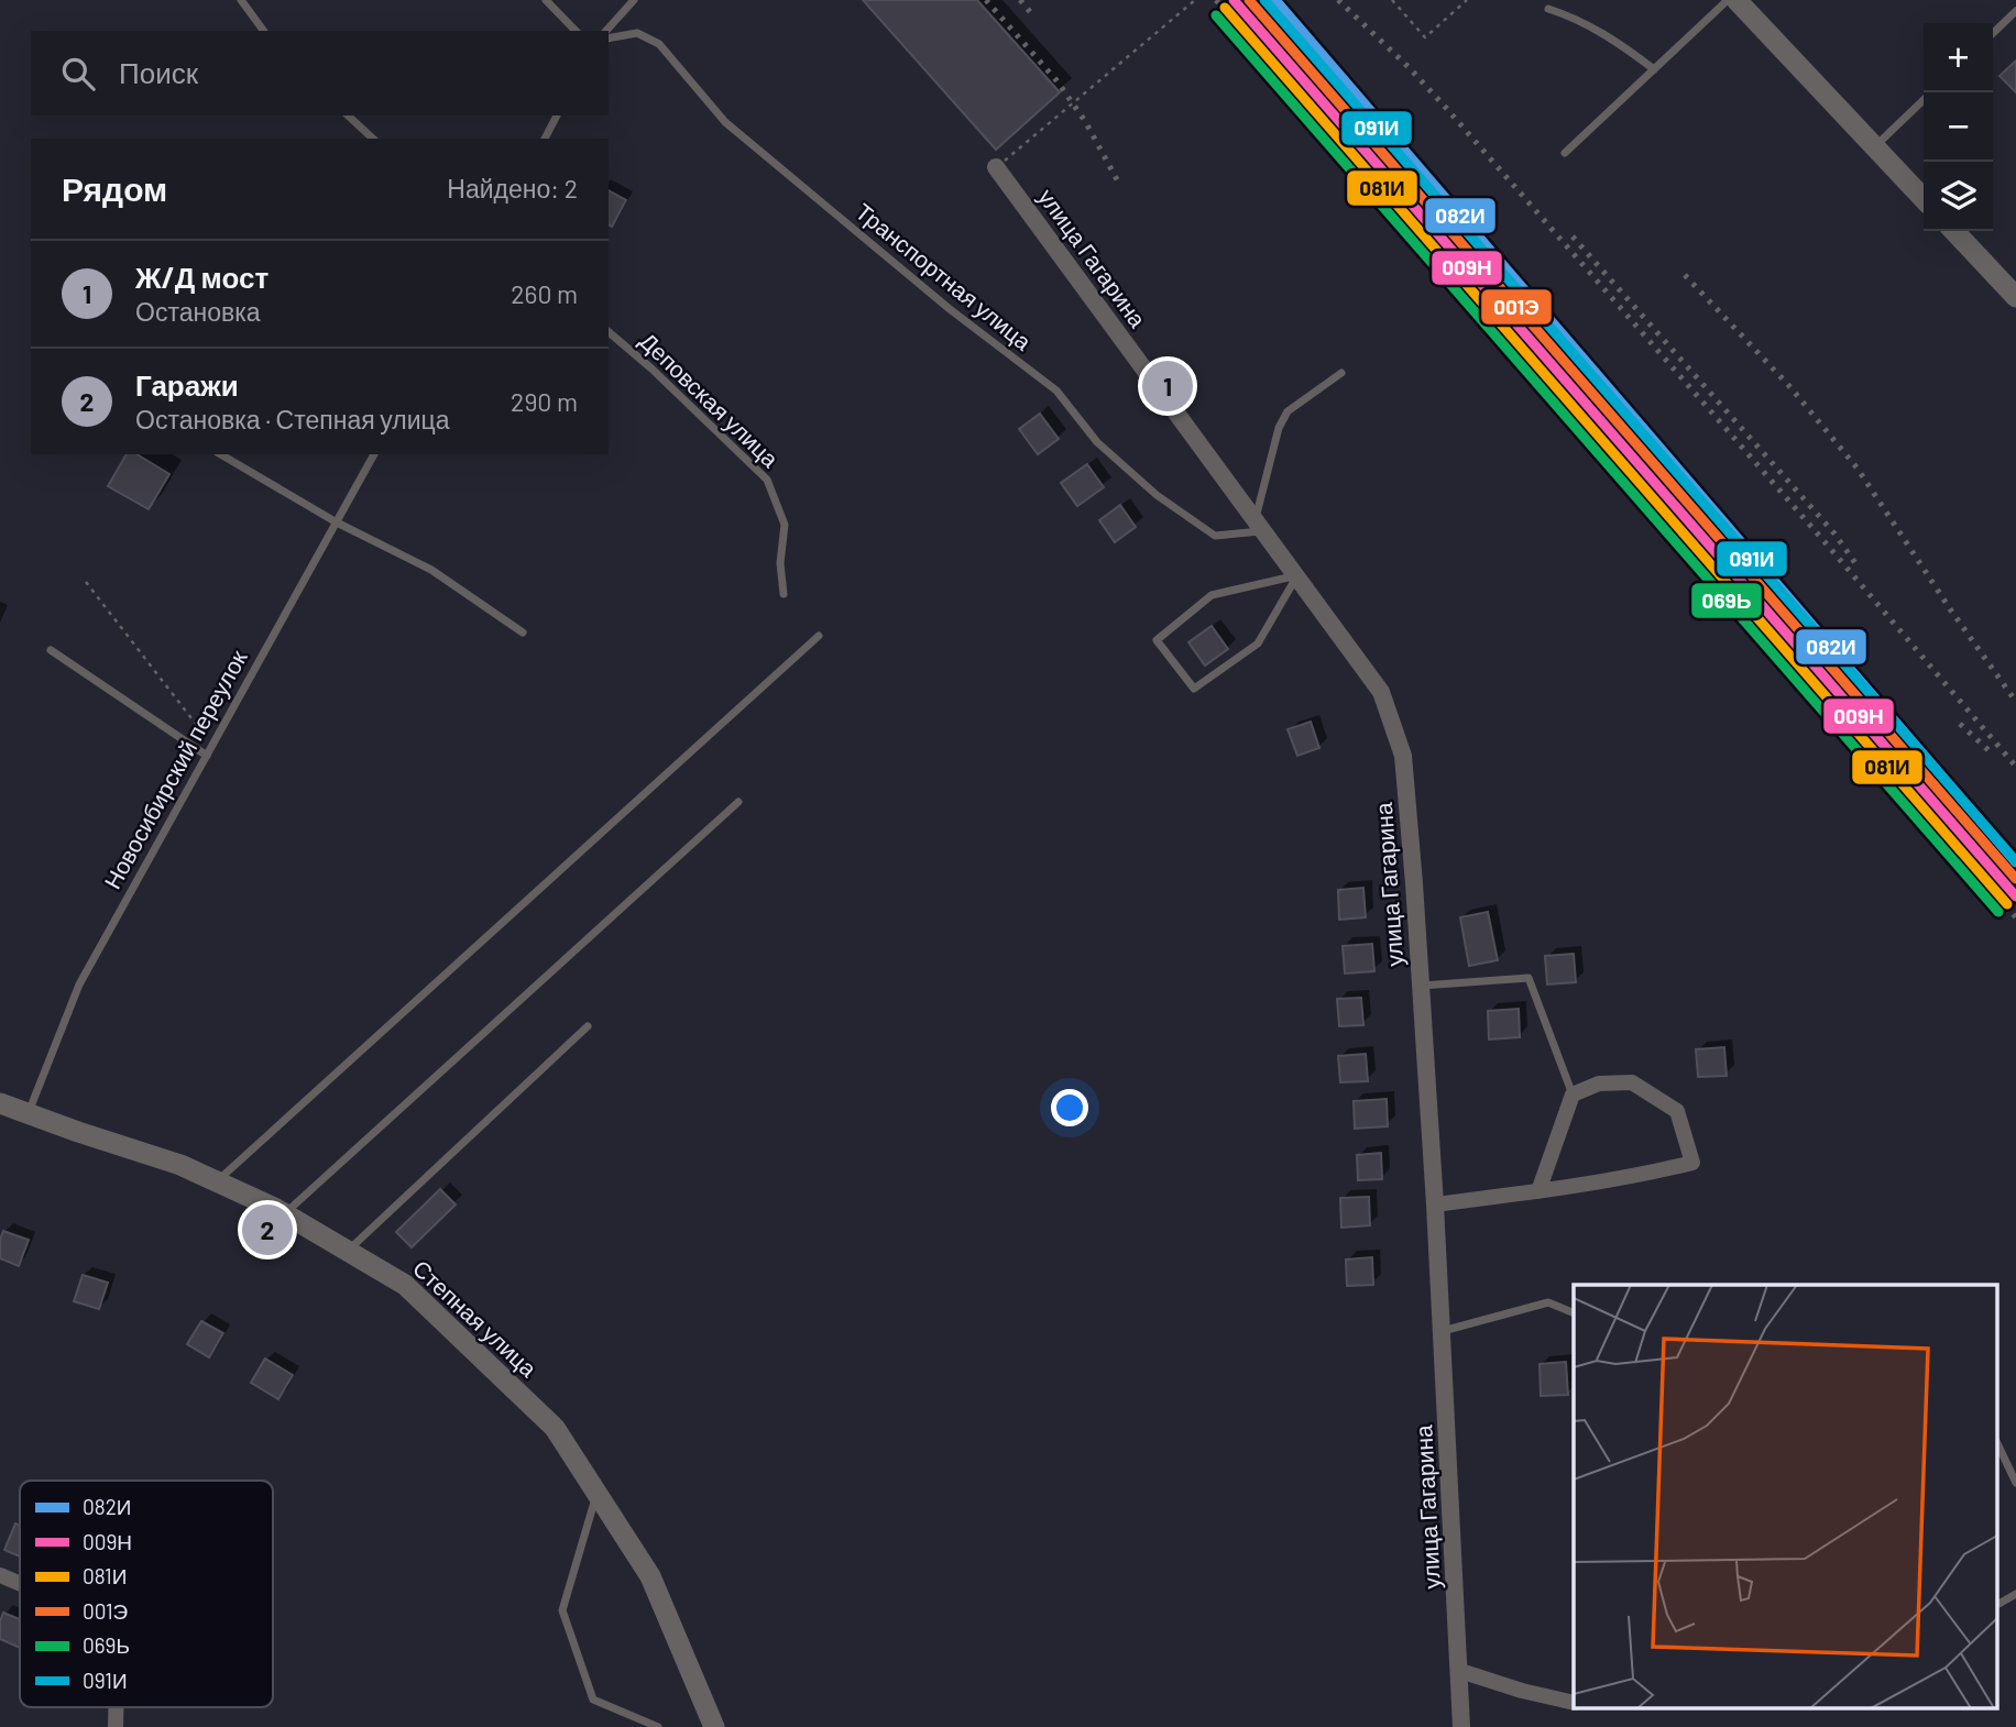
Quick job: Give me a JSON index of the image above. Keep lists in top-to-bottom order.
{
  "streets": {
    "main road": ["Степная улица"],
    "street": ["улица Гагарина"],
    "lane": ["Транспортная улица", "Деповская улица", "Новосибирский переулок"]
  },
  "crossings": [
    ["улица Гагарина", "Транспортная улица"],
    ["Новосибирский переулок", "Степная улица"]
  ],
  "lines": [
    "transit line 082И",
    "transit line 009Н",
    "transit line 001Э",
    "transit line 091И",
    "transit line 081И",
    "transit line 069Ь"
  ],
  "legend": [
    "082И",
    "009Н",
    "081И",
    "001Э",
    "069Ь",
    "091И"
  ],
  "page": {
    "map_buttons": ["+", "−"],
    "search": "Поиск",
    "heading": ["Рядом", "Найдено: 2"],
    "list": [
      {
        "mark": "1",
        "name": "Ж/Д мост",
        "note": "Остановка",
        "value": "260 m"
      },
      {
        "mark": "2",
        "name": "Гаражи",
        "note": "Остановка · Степная улица",
        "value": "290 m"
      }
    ],
    "pins": ["1", "2"]
  }
}
